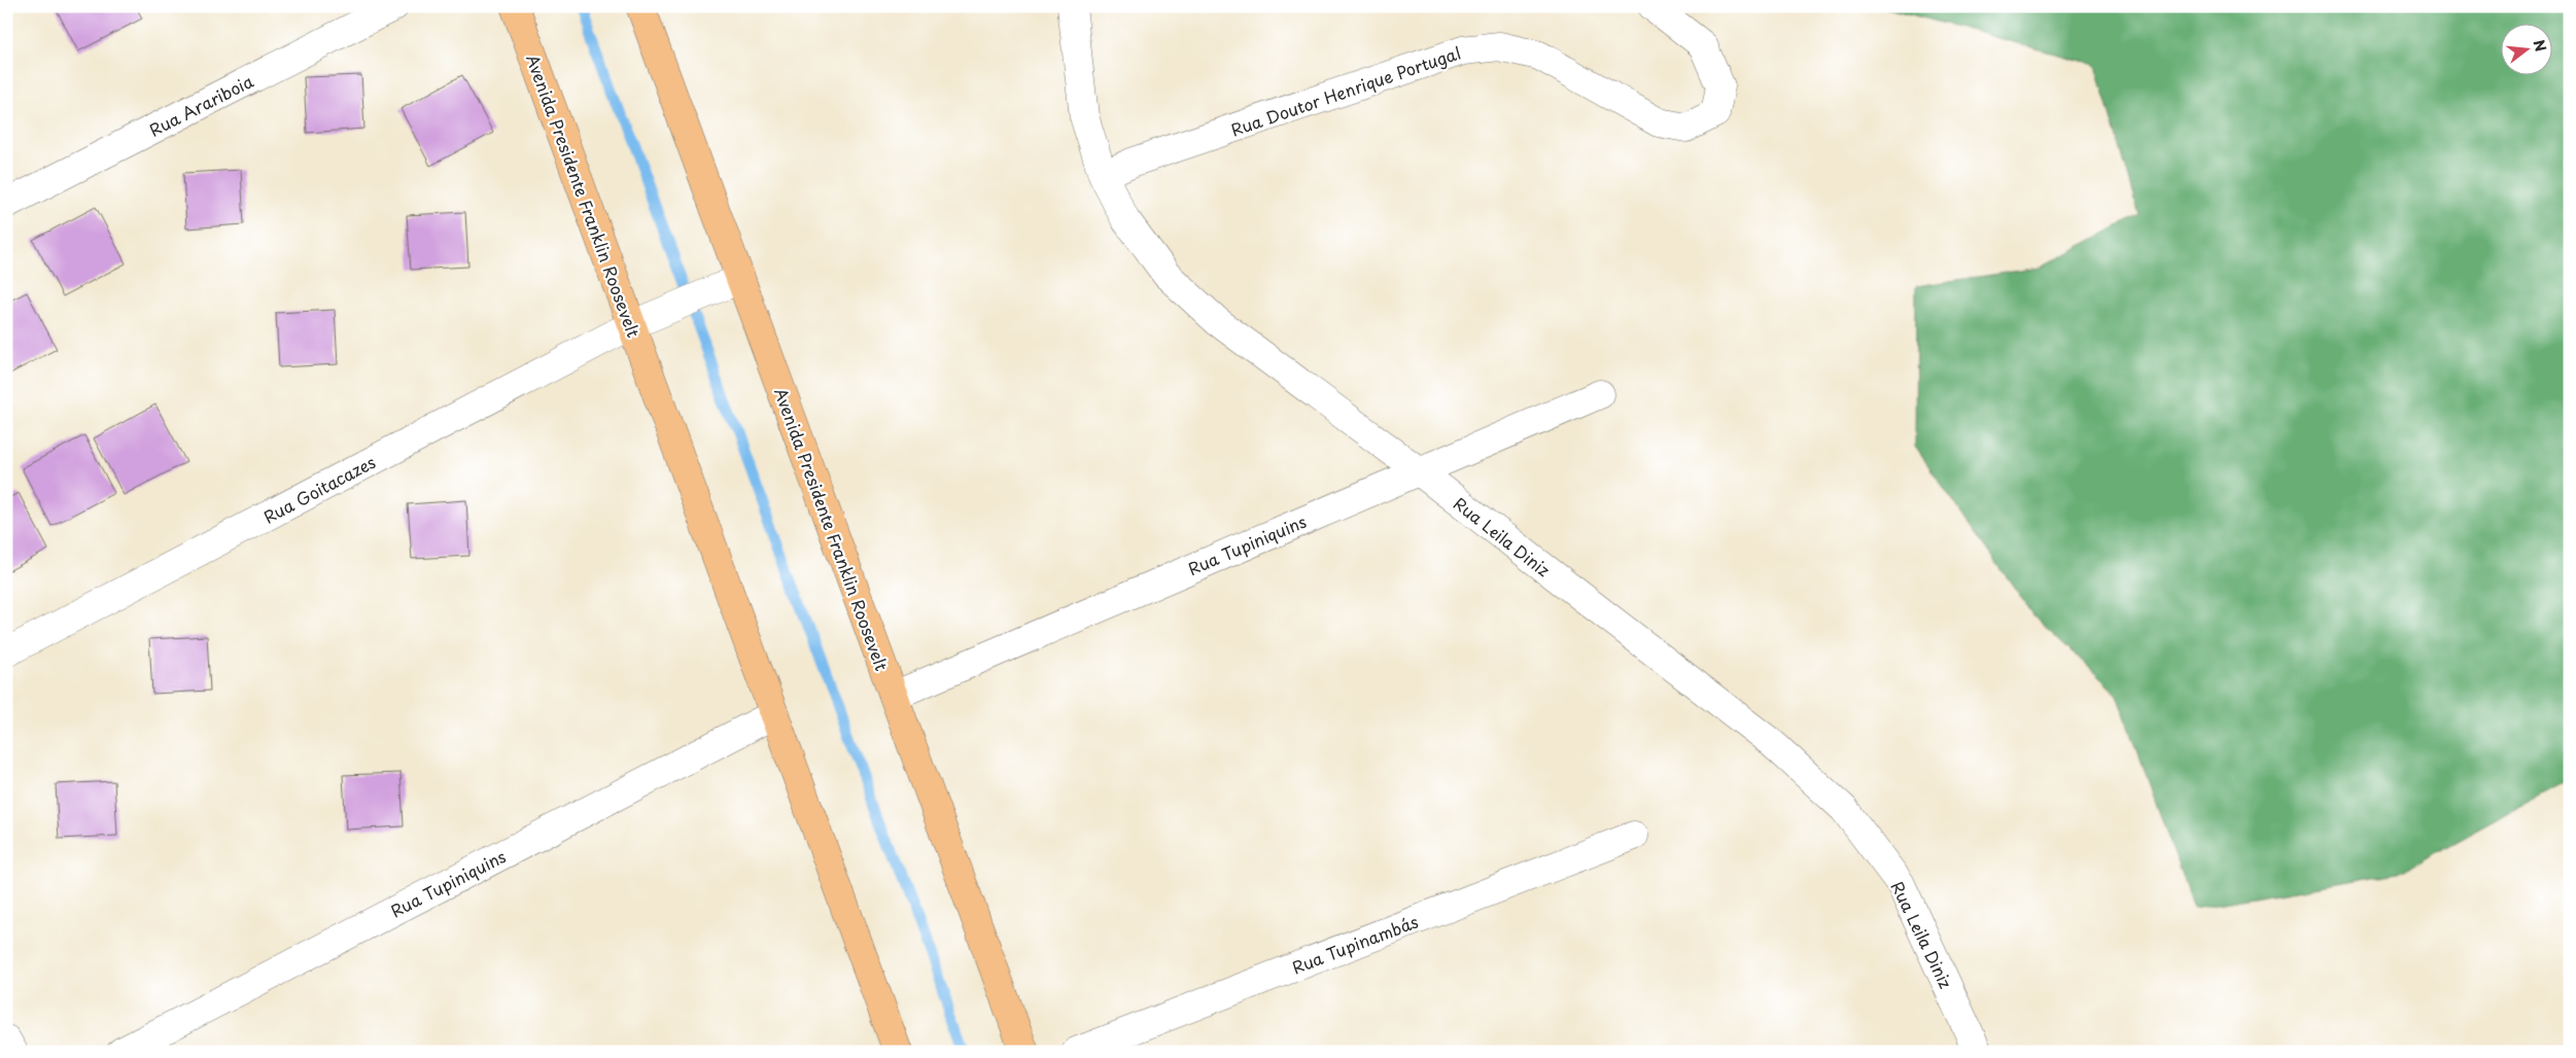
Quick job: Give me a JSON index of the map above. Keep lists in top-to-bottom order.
{
  "streets": {
    "main road": ["Avenida Presidente Franklin Roosevelt"],
    "street": [
      "Rua Doutor Henrique Portugal",
      "Rua Arariboia",
      "Rua Goitacazes",
      "Rua Leila Diniz",
      "Rua Tupiniquins",
      "Rua Tupinambás"
    ]
  },
  "crossings": [
    ["Rua Doutor Henrique Portugal", "Rua Leila Diniz"],
    ["Avenida Presidente Franklin Roosevelt", "Rua Goitacazes"],
    ["Avenida Presidente Franklin Roosevelt", "Rua Tupiniquins"],
    ["Rua Leila Diniz", "Rua Tupiniquins"]
  ],
  "north": "right"
}
